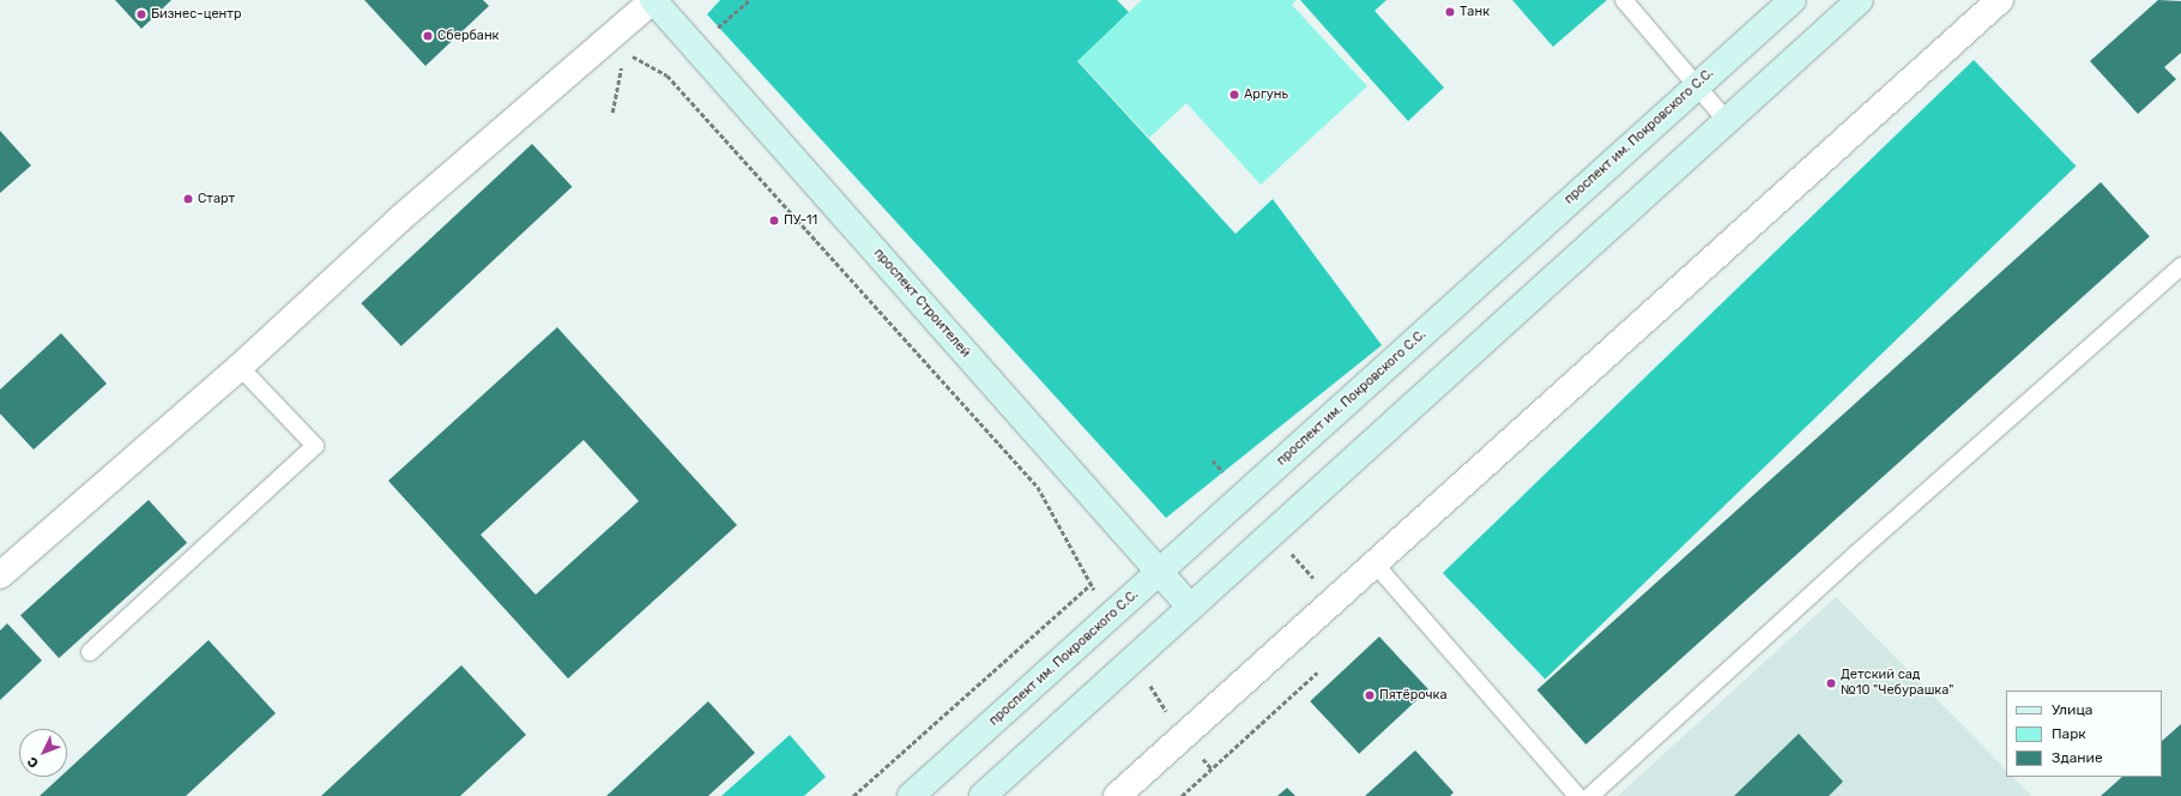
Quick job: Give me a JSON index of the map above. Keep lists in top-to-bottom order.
{
  "streets": {
    "main road": ["проспект им. Покровского С.С.", "проспект Строителей"]
  },
  "crossings": [
    ["проспект им. Покровского С.С.", "проспект Строителей"]
  ],
  "places": [
    "Танк",
    "Бизнес-центр",
    "Сбербанк",
    "Аргунь",
    "Старт",
    "ПУ-11",
    "Детский сад №10 \"Чебурашка\"",
    "Пятёрочка"
  ],
  "legend": ["Улица", "Парк", "Здание"],
  "north": "bottom left"
}
